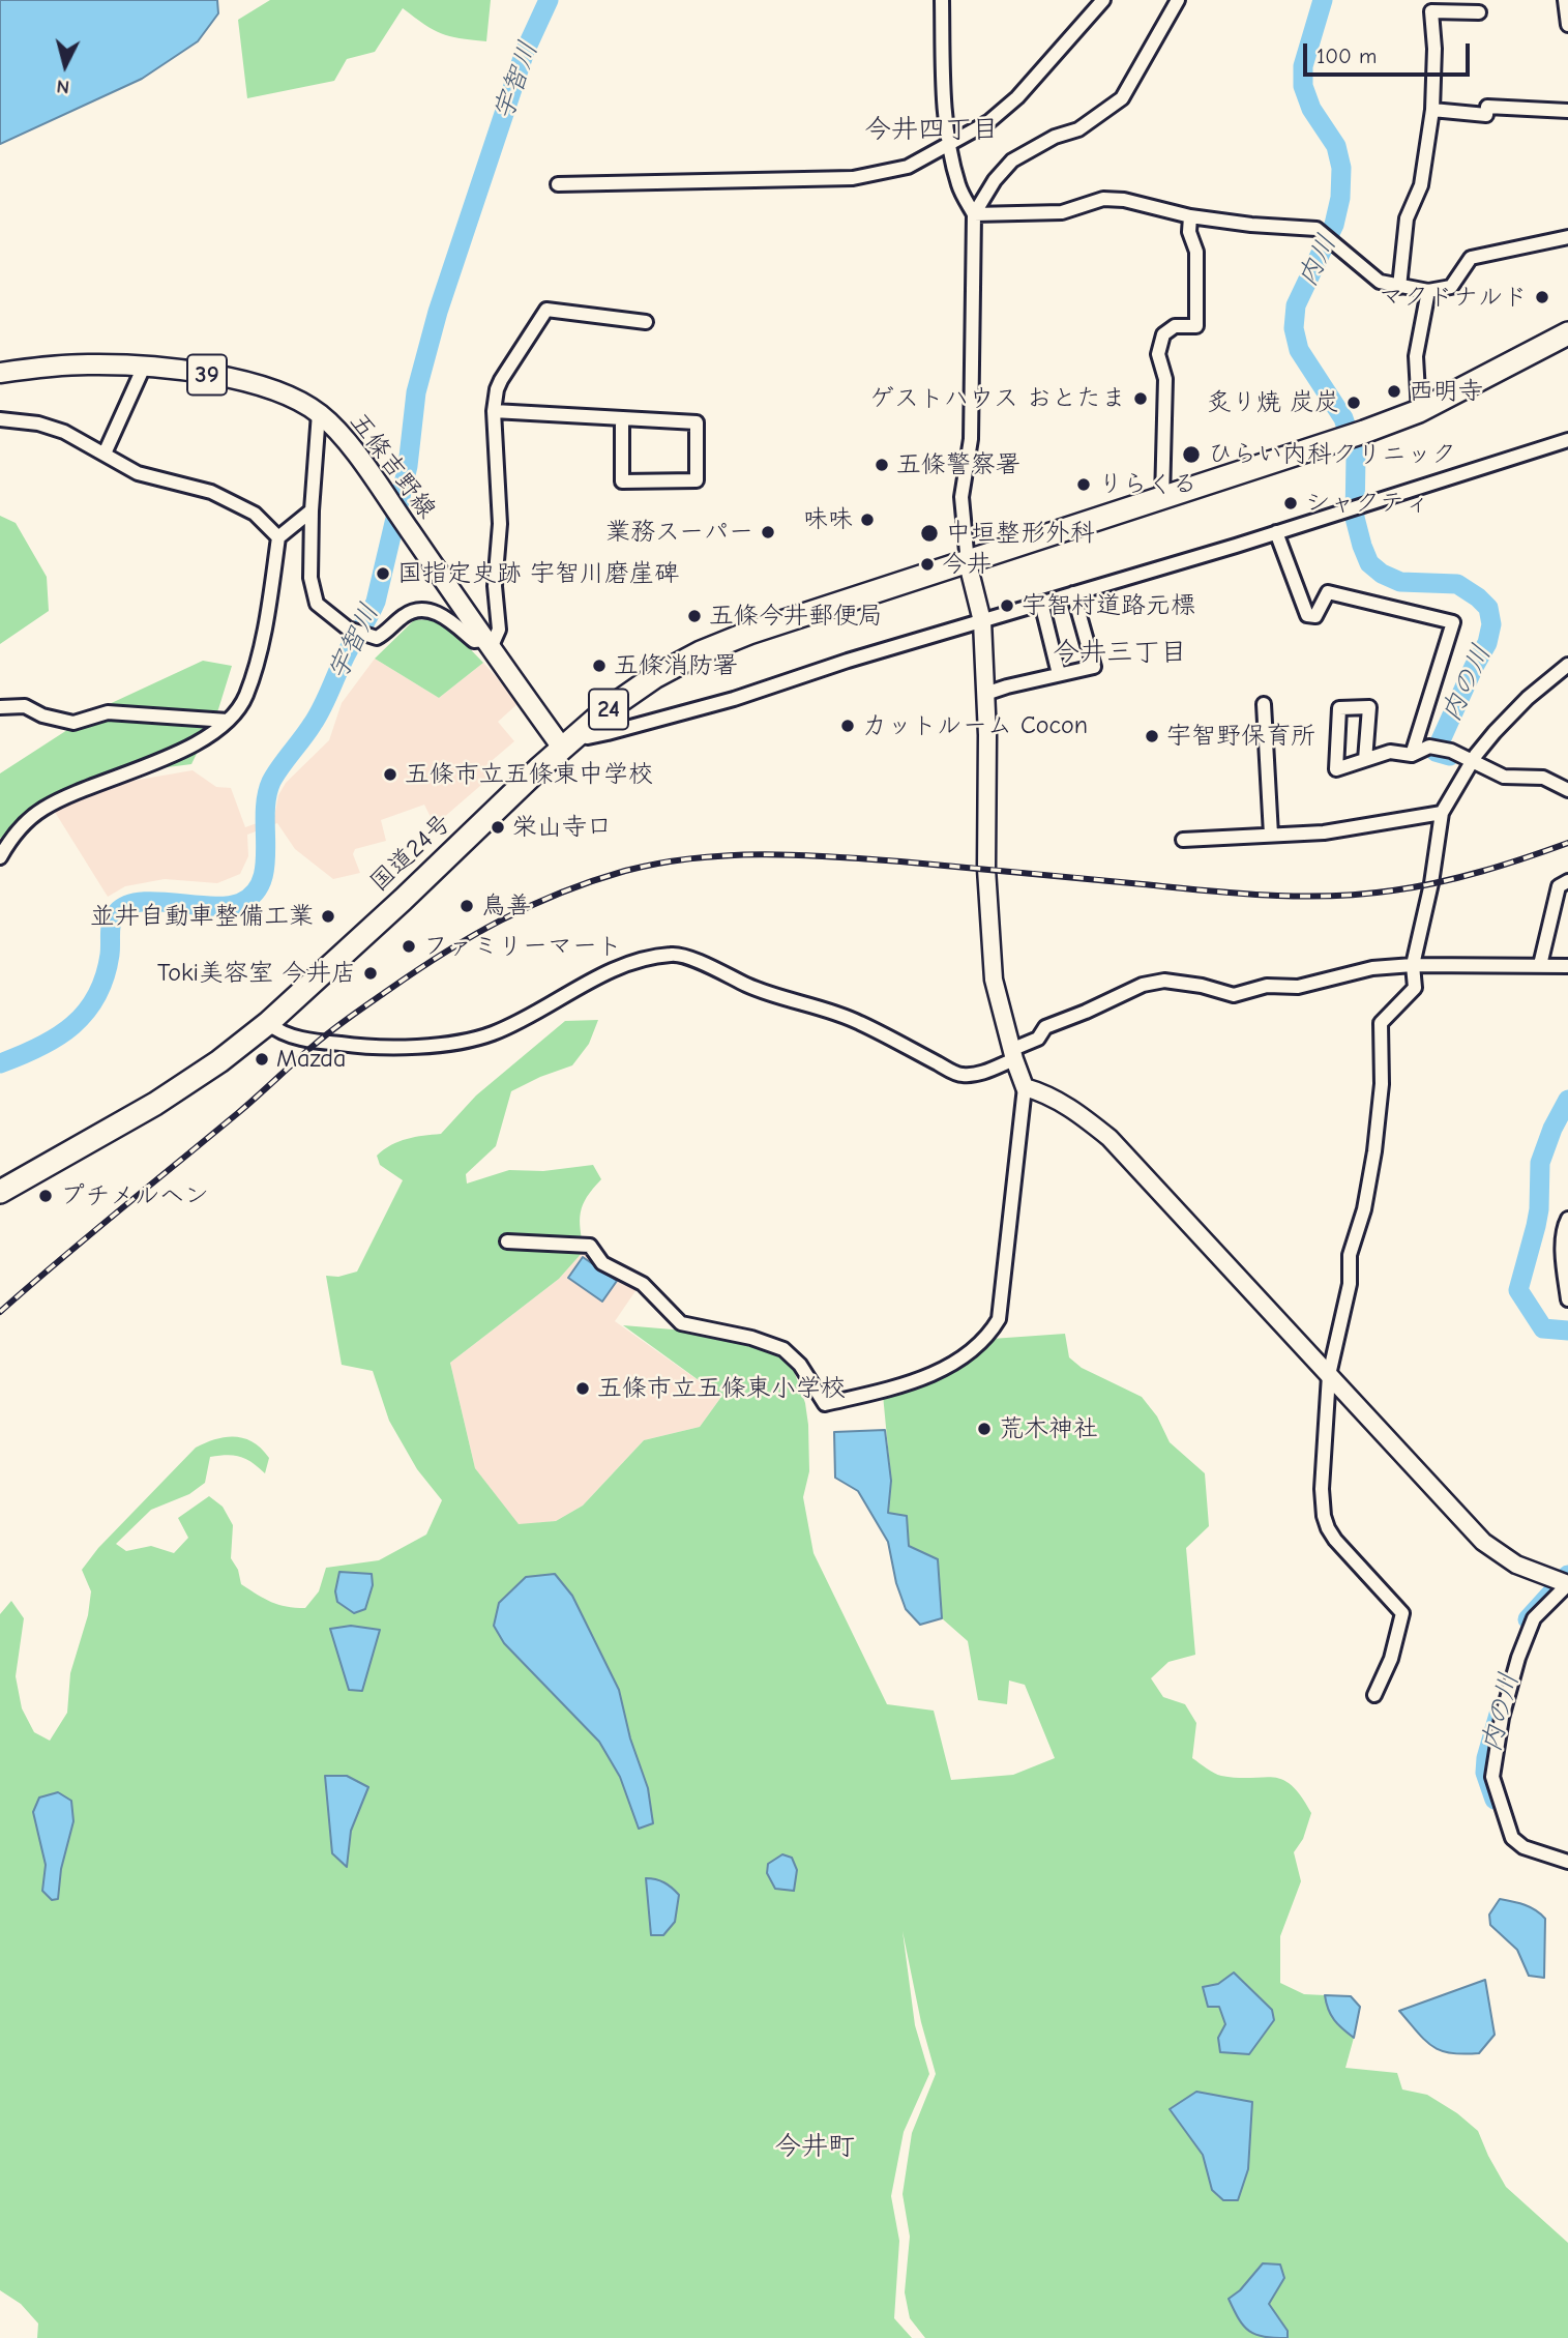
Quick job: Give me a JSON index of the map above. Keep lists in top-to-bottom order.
{
  "streets": {
    "highway": ["24", "国道24号"],
    "main road": ["39", "五條吉野線"]
  },
  "crossings": [
    ["五條吉野線", "国道24号"]
  ],
  "districts": ["今井四丁目", "今井三丁目", "今井町"],
  "water": ["宇智川", "内川", "内の川"],
  "places": [
    "マクドナルド",
    "西明寺",
    "ゲストハウス おとたま",
    "炙り焼 炭炭",
    "ひらい内科クリニック",
    "五條警察署",
    "りらくる",
    "シャクティ",
    "味味",
    "業務スーパー",
    "中垣整形外科",
    "今井",
    "国指定史跡 宇智川磨崖碑",
    "宇智村道路元標",
    "五條今井郵便局",
    "五條消防署",
    "カットルーム Cocon",
    "宇智野保育所",
    "五條市立五條東中学校",
    "栄山寺口",
    "鳥善",
    "並井自動車整備工業",
    "ファミリーマート",
    "Toki美容室 今井店",
    "Mazda",
    "プチメルヘン",
    "五條市立五條東小学校",
    "荒木神社"
  ],
  "scale_bar": "100 m",
  "north": "bottom"
}
